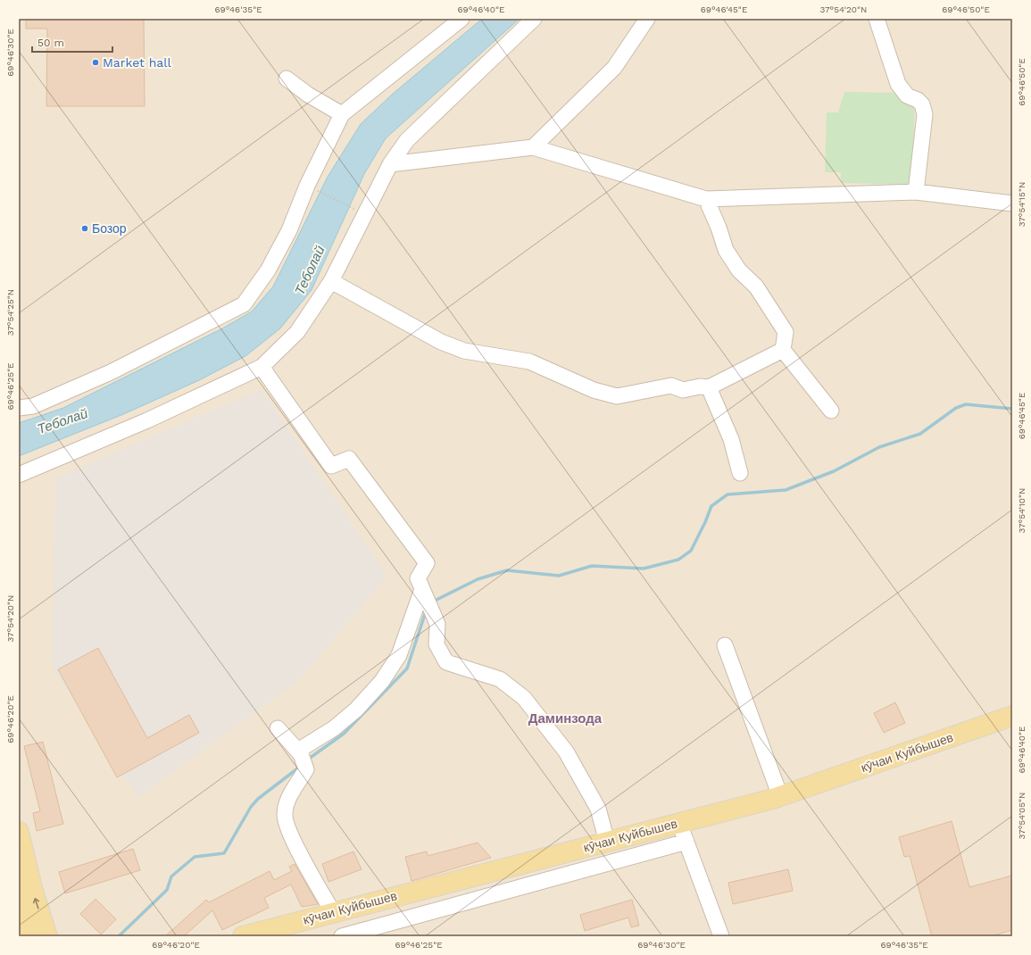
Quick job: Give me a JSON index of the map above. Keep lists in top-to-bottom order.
{
  "streets": {
    "main road": ["кӯчаи Куйбышев"]
  },
  "districts": ["Даминзода"],
  "water": ["Теболай"],
  "places": ["Market hall", "Бозор"],
  "scale_bar": "50 m",
  "coordinates": [
    "69°46'35\"E",
    "69°46'40\"E",
    "69°46'45\"E",
    "37°54'20\"N",
    "69°46'50\"E",
    "69°46'30\"E",
    "37°54'15\"N",
    "37°54'25\"N",
    "69°46'25\"E",
    "37°54'10\"N",
    "69°46'20\"E",
    "37°54'05\"N"
  ]
}
